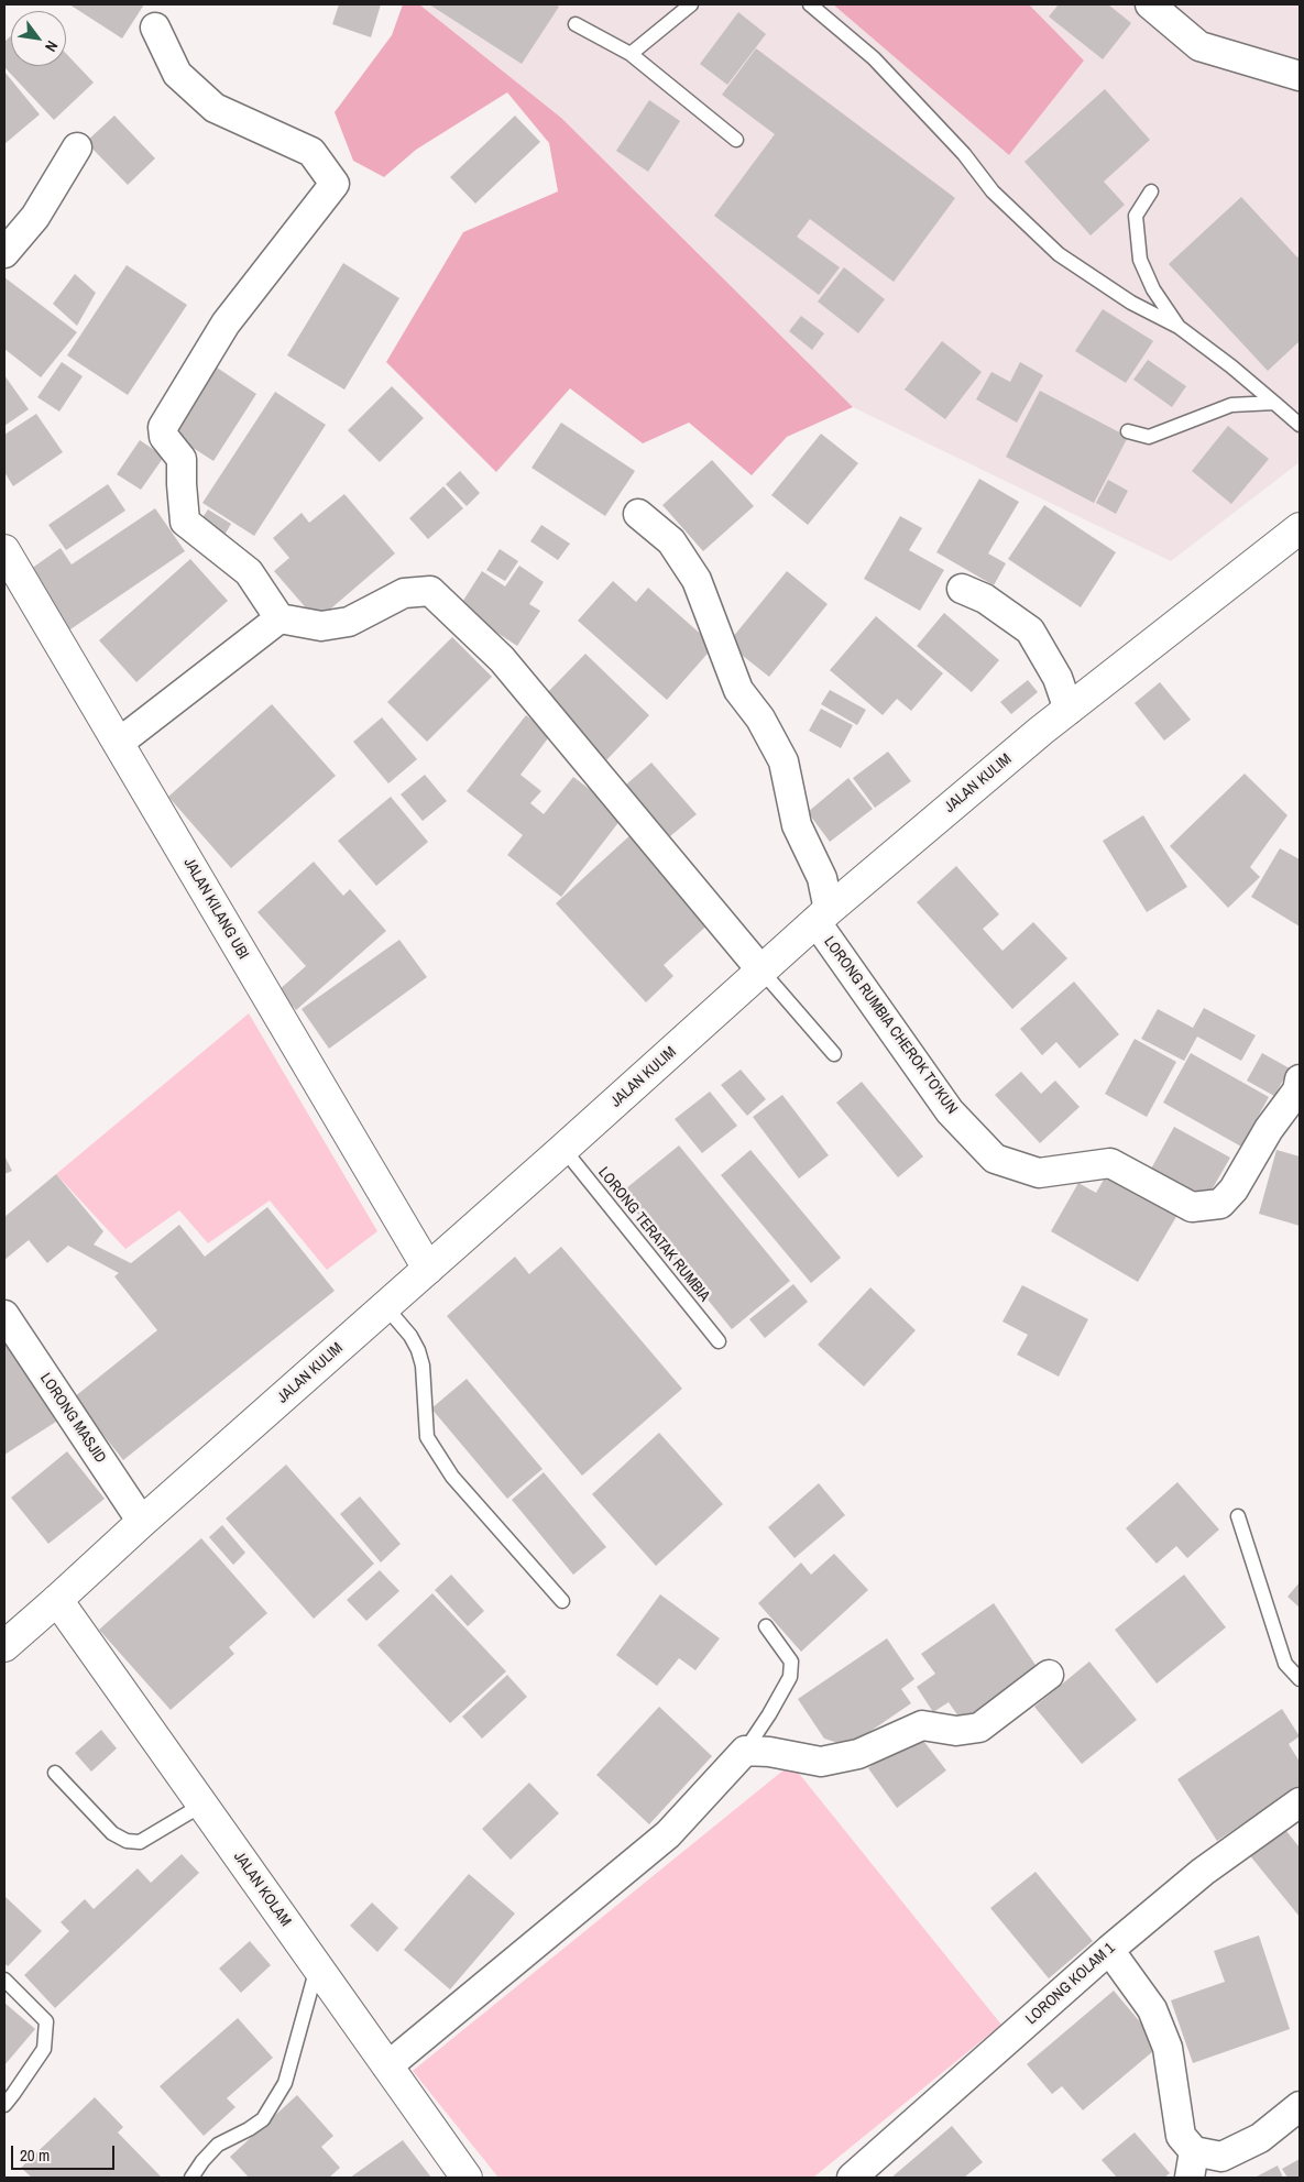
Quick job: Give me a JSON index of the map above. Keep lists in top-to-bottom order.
{
  "streets": {
    "main road": ["JALAN KULIM", "JALAN KILANG UBI", "JALAN KOLAM"],
    "street": ["LORONG RUMBIA CHEROK TO'KUN", "LORONG MASJID", "LORONG KOLAM 1"],
    "lane": ["LORONG TERATAK RUMBIA"]
  },
  "crossings": [
    ["JALAN KULIM", "JALAN KILANG UBI"],
    ["JALAN KULIM", "LORONG RUMBIA CHEROK TO'KUN"],
    ["JALAN KULIM", "LORONG TERATAK RUMBIA"],
    ["JALAN KULIM", "LORONG MASJID"],
    ["JALAN KULIM", "JALAN KOLAM"]
  ],
  "scale_bar": "20 m",
  "north": "bottom right"
}
